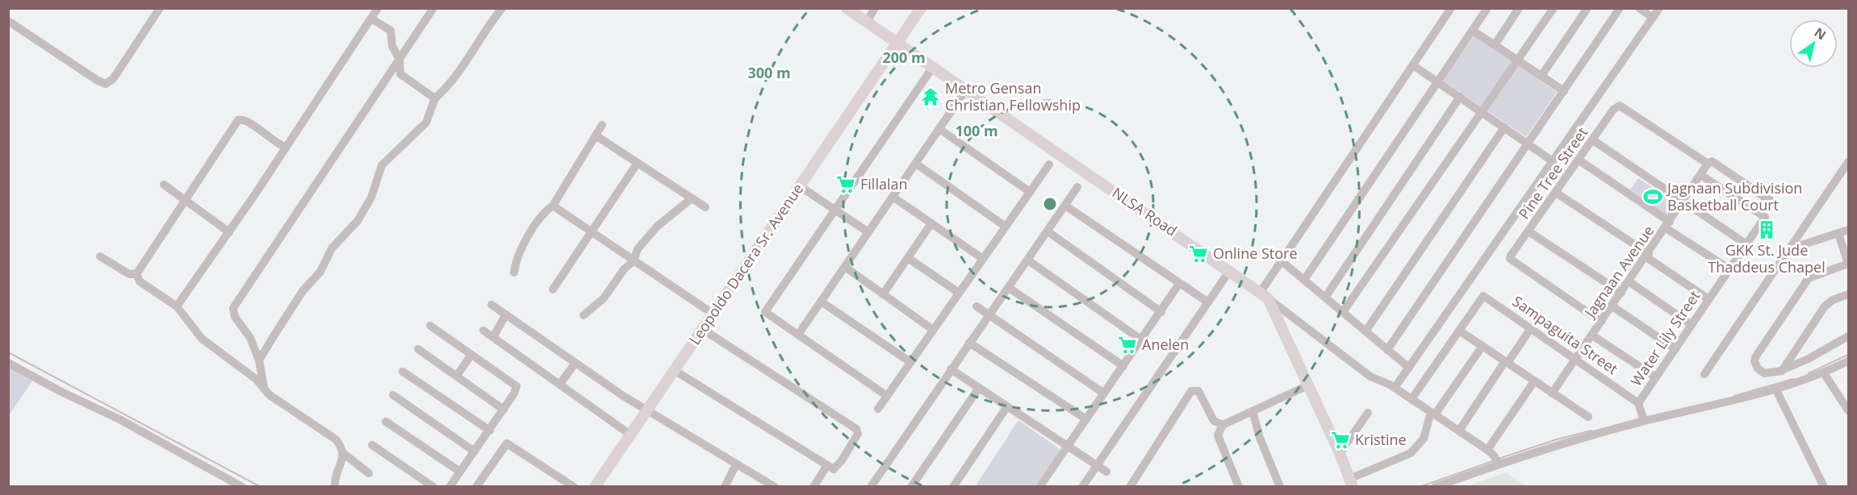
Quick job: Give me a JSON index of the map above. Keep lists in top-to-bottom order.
{
  "streets": {
    "main road": ["NLSA Road", "Leopoldo Dacera Sr. Avenue"],
    "street": [
      "Pine Tree Street",
      "Jagnaan Avenue",
      "Sampaguita Street",
      "Water Lily Street"
    ]
  },
  "crossings": [
    ["Pine Tree Street", "Jagnaan Avenue"],
    ["NLSA Road", "Leopoldo Dacera Sr. Avenue"],
    ["Jagnaan Avenue", "Sampaguita Street"],
    ["Jagnaan Avenue", "Water Lily Street"],
    ["Sampaguita Street", "Water Lily Street"]
  ],
  "places": {
    "temple": ["Metro Gensan Christian Fellowship"],
    "supermarket": [
      "Fillalan",
      "Online Store",
      "Anelen",
      "Kristine"
    ],
    "sports": ["Jagnaan Subdivision Basketball Court"],
    "building": ["GKK St. Jude Thaddeus Chapel"]
  },
  "north": "top right",
  "rings": ["200 m", "300 m", "100 m"]
}
